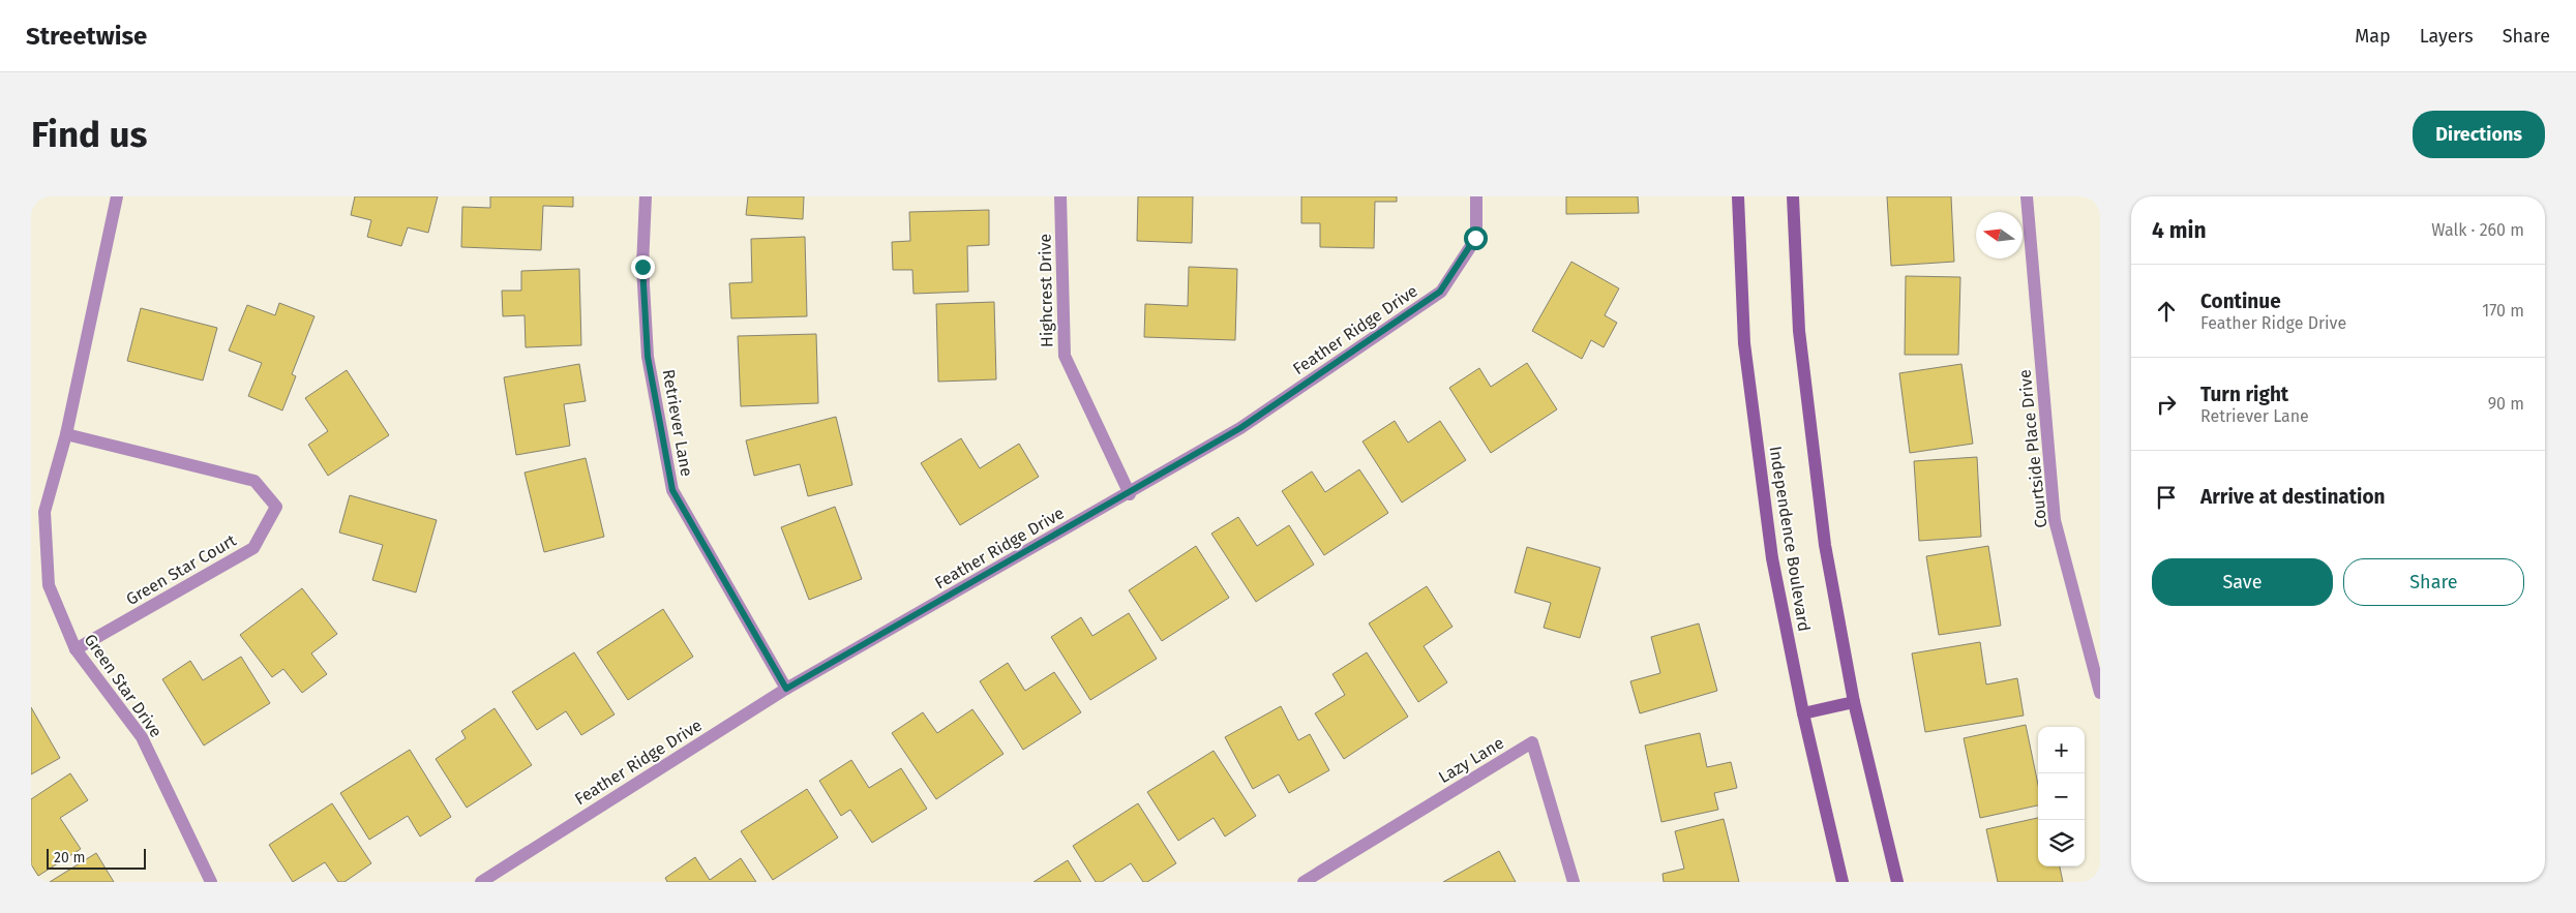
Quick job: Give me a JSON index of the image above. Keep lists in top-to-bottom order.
{
  "streets": {
    "main road": ["Independence Boulevard"],
    "street": [
      "Highcrest Drive",
      "Feather Ridge Drive",
      "Retriever Lane",
      "Courtside Place Drive",
      "Green Star Court",
      "Green Star Drive",
      "Lazy Lane"
    ]
  },
  "crossings": [
    ["Highcrest Drive", "Feather Ridge Drive"],
    ["Feather Ridge Drive", "Retriever Lane"],
    ["Green Star Court", "Green Star Drive"]
  ],
  "scale_bar": "20 m",
  "north": "left",
  "page": {
    "header": "Streetwise",
    "nav": ["Map", "Layers", "Share"],
    "buttons": [
      "Directions",
      ["Save", "Share"]
    ],
    "title": "Find us",
    "heading": ["4 min", "Walk · 260 m"],
    "list": [
      ["Continue", "Feather Ridge Drive", "170 m"],
      ["Turn right", "Retriever Lane", "90 m"],
      "Arrive at destination"
    ],
    "map_buttons": ["+", "−"],
    "scale": "20 m"
  }
}
